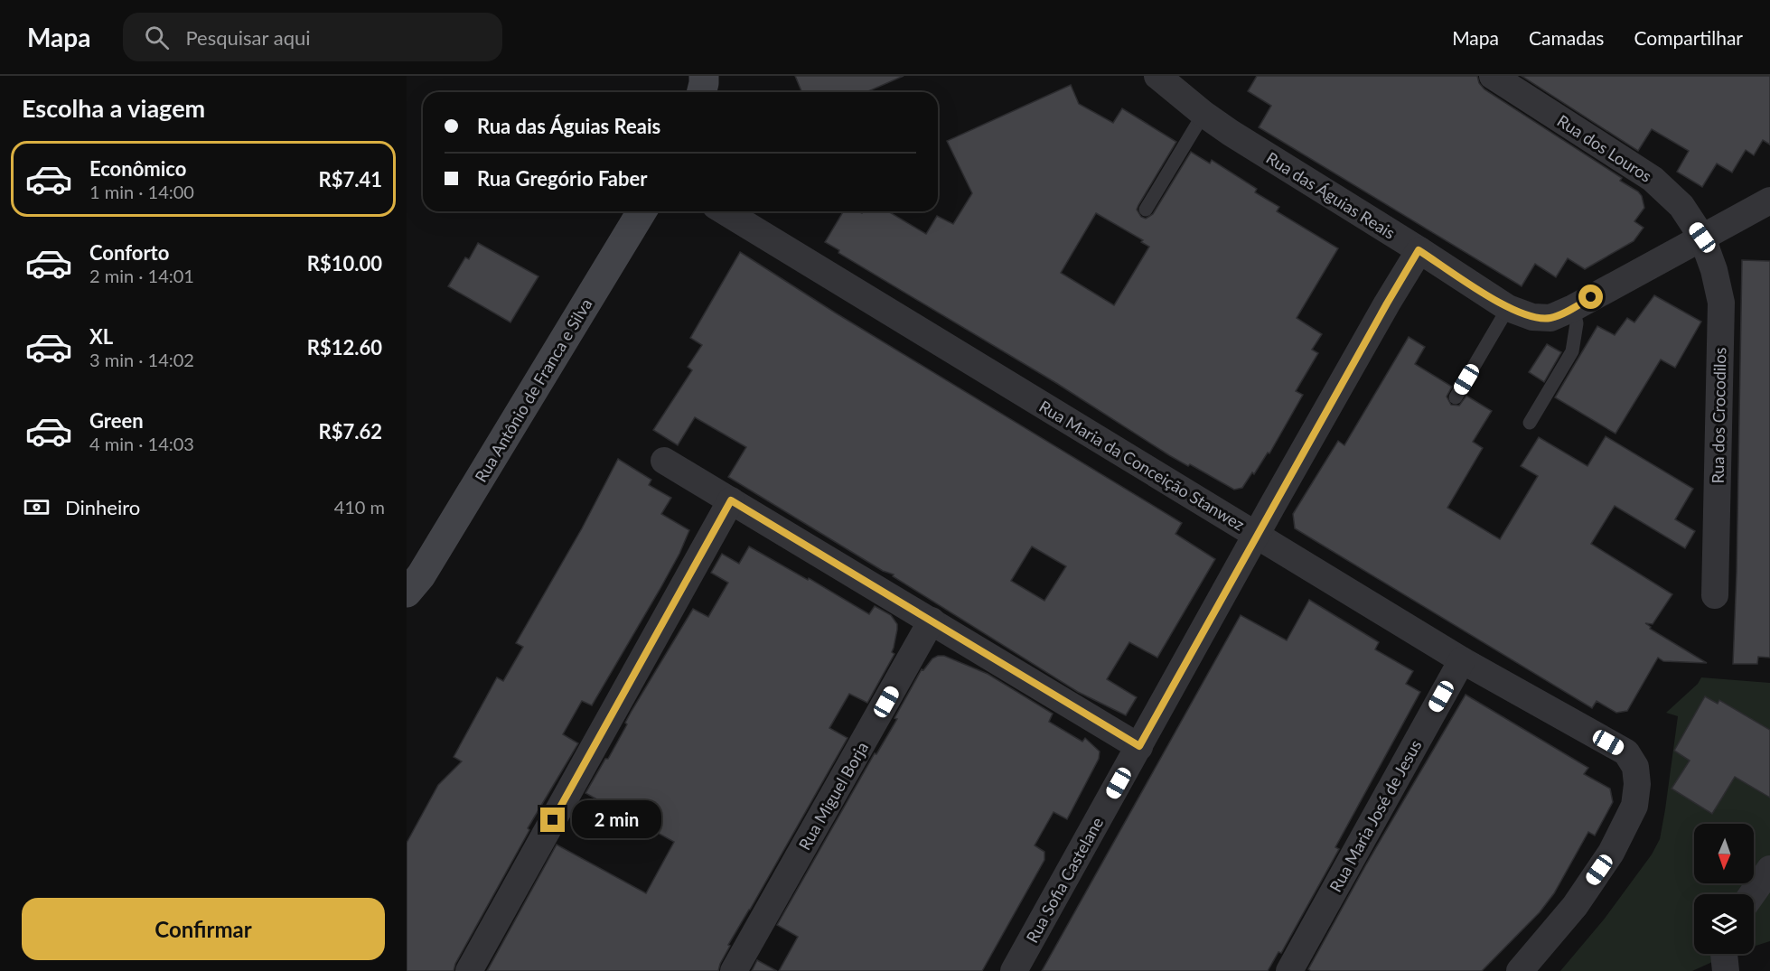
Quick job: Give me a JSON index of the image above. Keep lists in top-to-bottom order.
{
  "streets": {
    "main road": ["Rua Antônio de Franca e Silva"],
    "street": [
      "Rua dos Louros",
      "Rua das Águias Reais",
      "Rua dos Crocodilos",
      "Rua Maria da Conceição Stanwez",
      "Rua Miguel Borja",
      "Rua Maria José de Jesus",
      "Rua Sofia Castelane"
    ]
  },
  "crossings": [
    ["Rua dos Louros", "Rua das Águias Reais"],
    ["Rua dos Louros", "Rua dos Crocodilos"],
    ["Rua das Águias Reais", "Rua dos Crocodilos"],
    ["Rua das Águias Reais", "Rua Sofia Castelane"],
    ["Rua Maria da Conceição Stanwez", "Rua Maria José de Jesus"],
    ["Rua Maria da Conceição Stanwez", "Rua Sofia Castelane"]
  ],
  "north": "bottom",
  "page": {
    "header": "Mapa",
    "search": "Pesquisar aqui",
    "nav": ["Mapa", "Camadas", "Compartilhar"],
    "heading": "Escolha a viagem",
    "banner": ["Rua das Águias Reais", "Rua Gregório Faber"],
    "list": [
      {
        "name": "Econômico",
        "note": "1 min · 14:00",
        "value": "R$7.41"
      },
      {
        "name": "Conforto",
        "note": "2 min · 14:01",
        "value": "R$10.00"
      },
      {
        "name": "XL",
        "note": "3 min · 14:02",
        "value": "R$12.60"
      },
      {
        "name": "Green",
        "note": "4 min · 14:03",
        "value": "R$7.62"
      }
    ],
    "pay": ["Dinheiro", "410 m"],
    "bubble": "2 min",
    "buttons": "Confirmar"
  }
}
